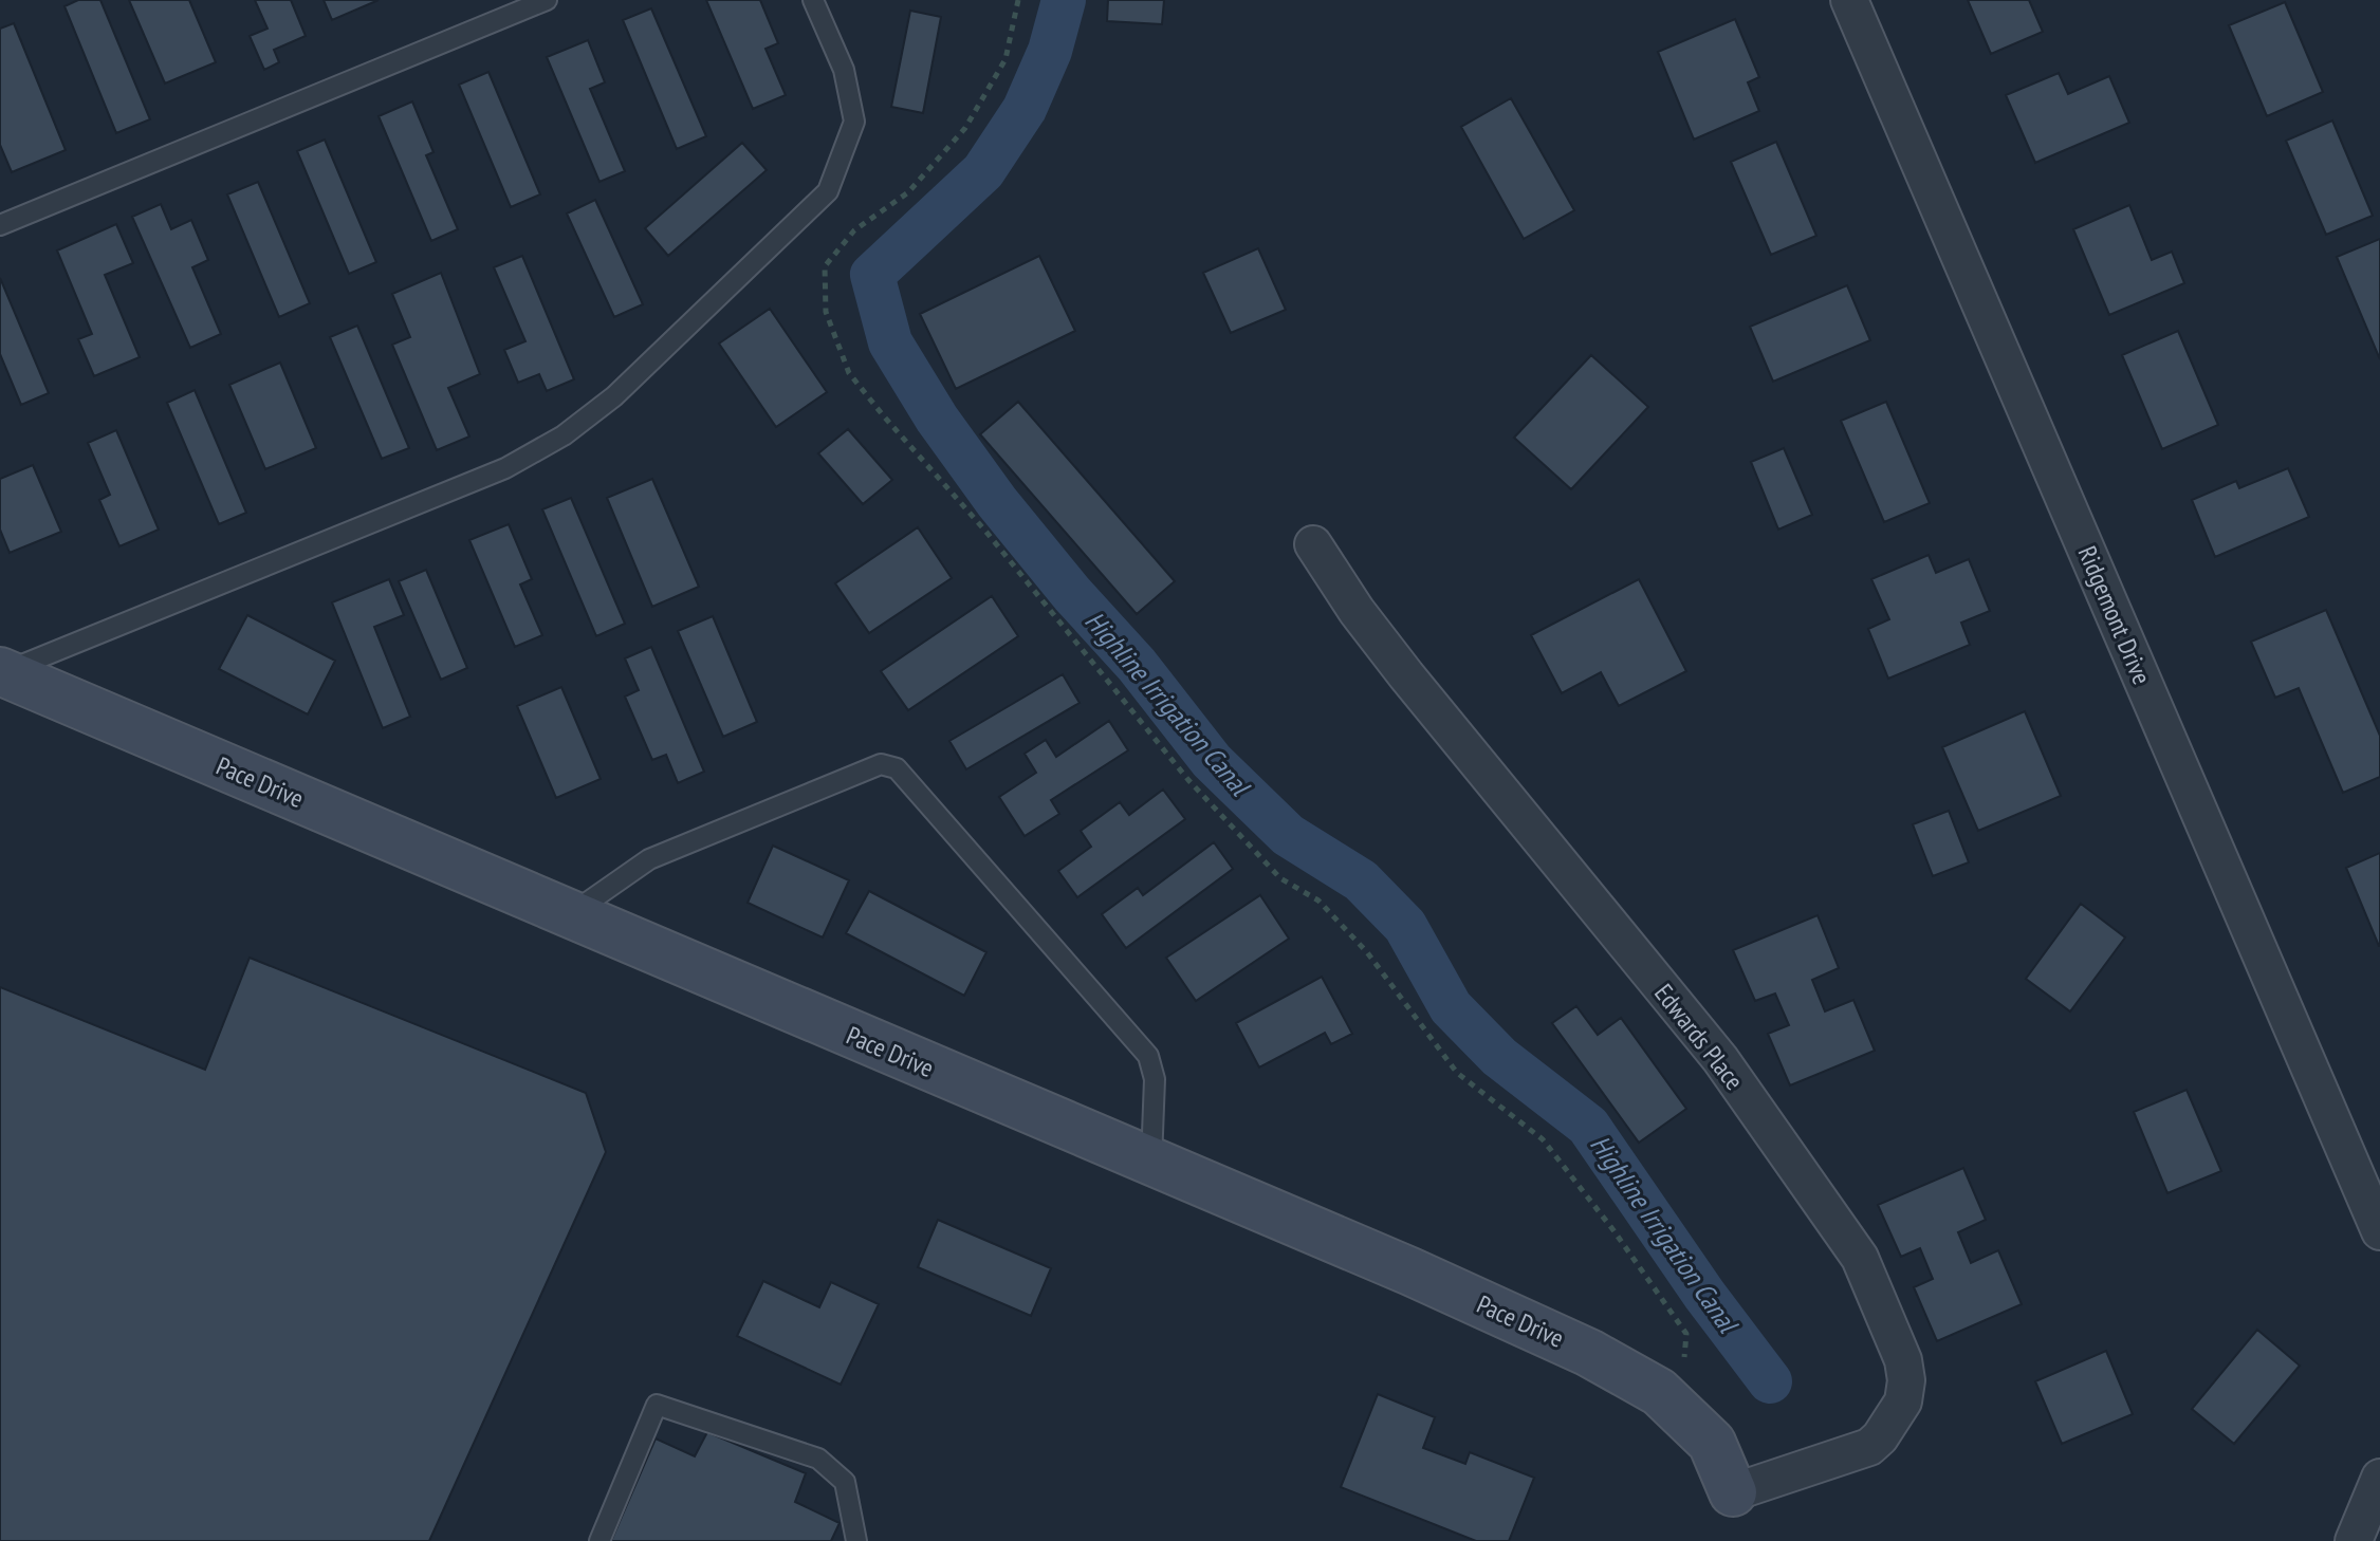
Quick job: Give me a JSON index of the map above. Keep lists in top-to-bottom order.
{
  "streets": {
    "street": ["Ridgemont Drive", "Pace Drive", "Edwards Place"]
  },
  "crossings": [
    ["Pace Drive", "Edwards Place"]
  ],
  "water": ["Highline Irrigation Canal"]
}
